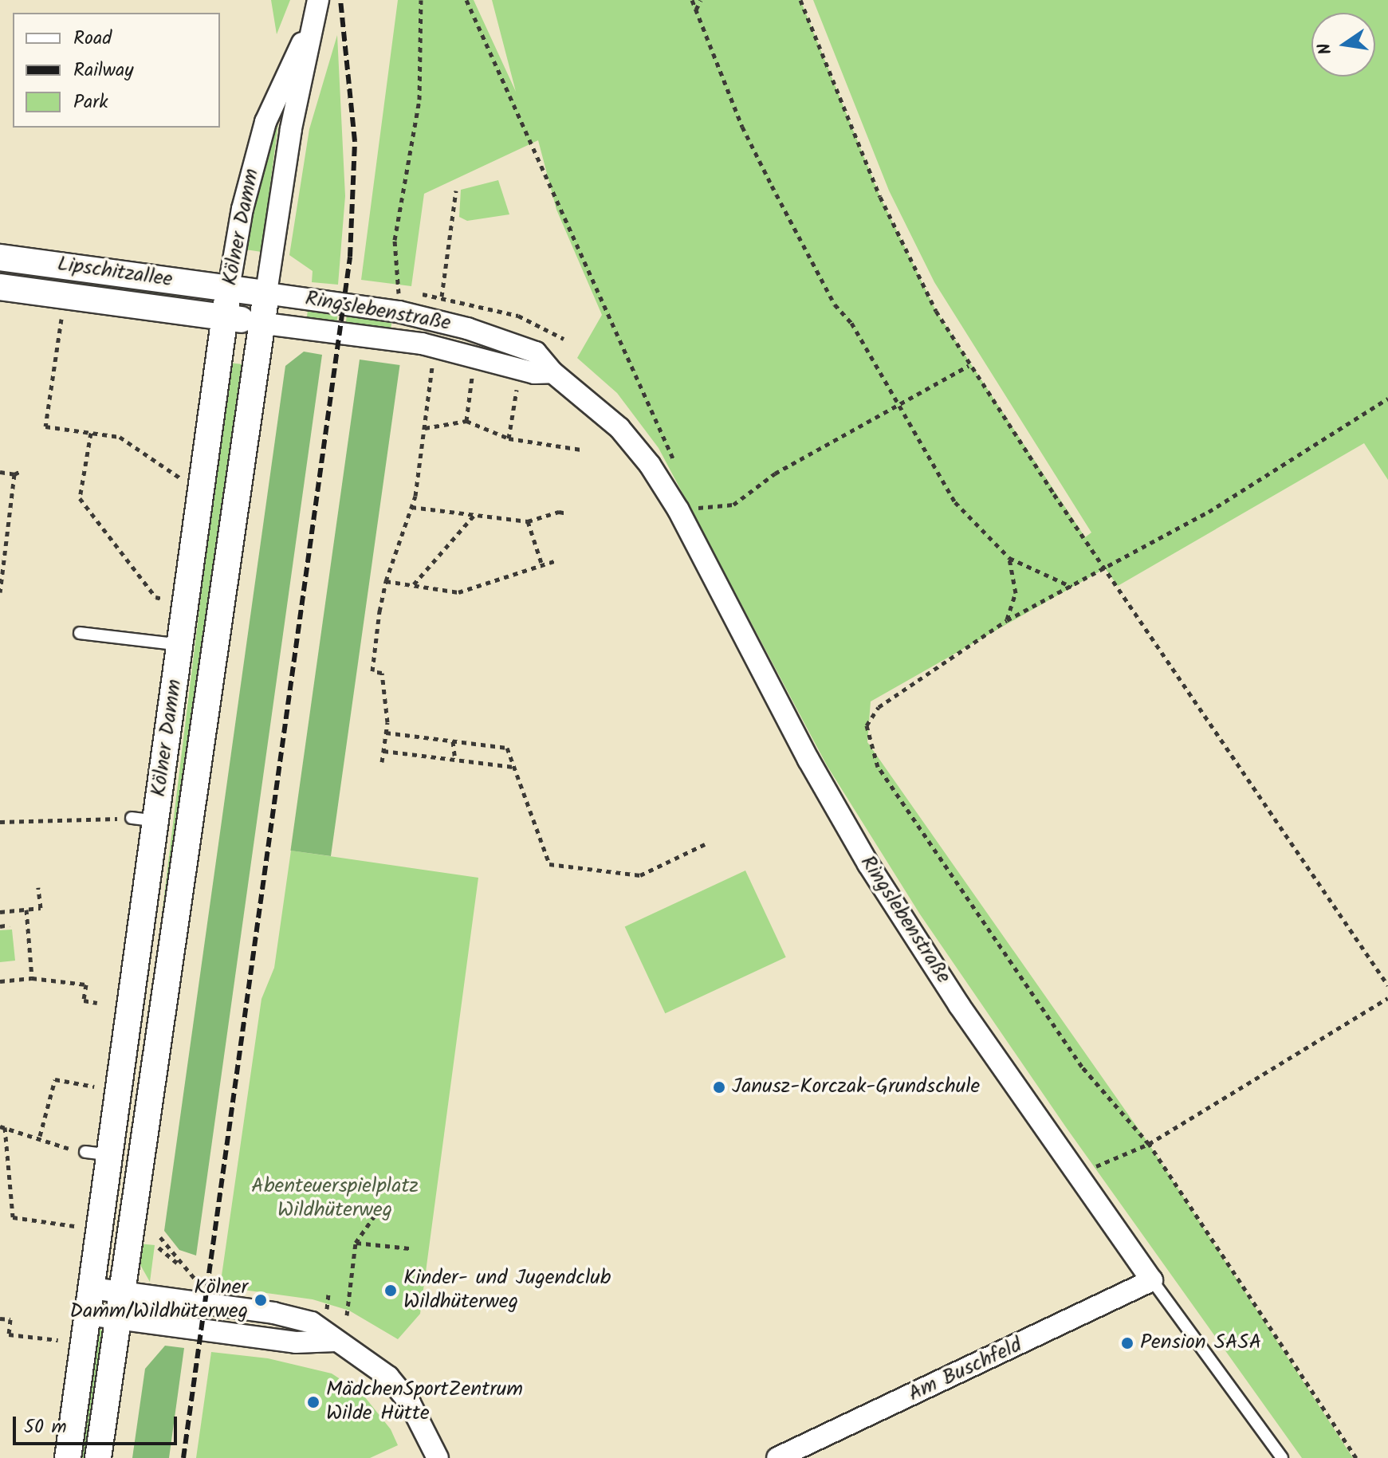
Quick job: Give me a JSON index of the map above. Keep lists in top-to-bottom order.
{
  "streets": {
    "street": [
      "Kölner Damm",
      "Lipschitzallee",
      "Ringslebenstraße",
      "Am Buschfeld"
    ]
  },
  "crossings": [
    ["Kölner Damm", "Lipschitzallee"],
    ["Kölner Damm", "Ringslebenstraße"],
    ["Lipschitzallee", "Ringslebenstraße"],
    ["Ringslebenstraße", "Am Buschfeld"]
  ],
  "parks": ["Abenteuerspielplatz Wildhüterweg"],
  "places": [
    "Janusz-Korczak-Grundschule",
    "Kinder- und Jugendclub Wildhüterweg",
    "Kölner Damm/Wildhüterweg",
    "Pension SASA",
    "MädchenSportZentrum Wilde Hütte"
  ],
  "legend": ["Road", "Railway", "Park"],
  "scale_bar": "50 m",
  "north": "left"
}
